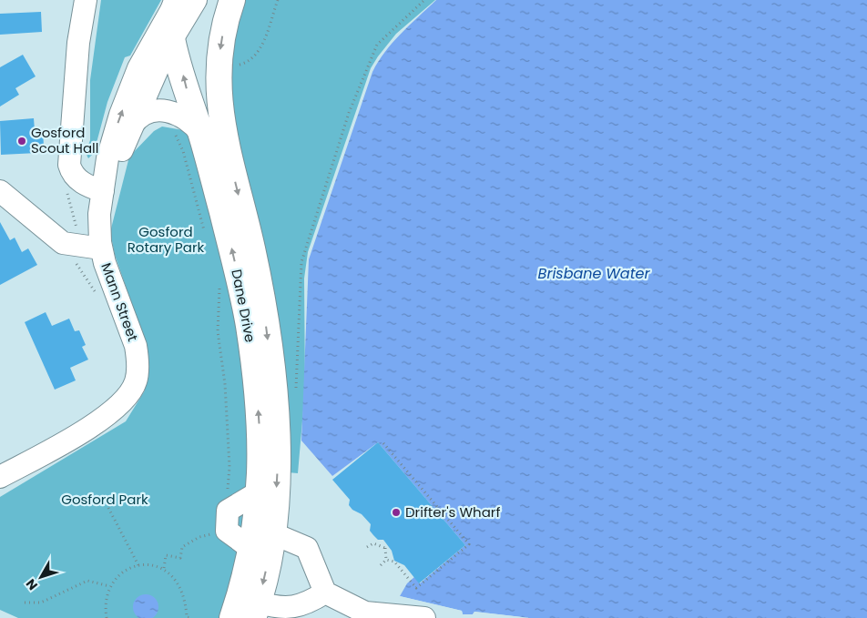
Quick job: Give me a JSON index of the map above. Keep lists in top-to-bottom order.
{
  "streets": {
    "highway": ["Dane Drive"],
    "street": ["Mann Street"]
  },
  "crossings": [
    ["Mann Street", "Dane Drive"]
  ],
  "water": ["Brisbane Water"],
  "parks": ["Gosford Rotary Park", "Gosford Park"],
  "places": ["Gosford Scout Hall", "Drifter's Wharf"],
  "north": "bottom left"
}
